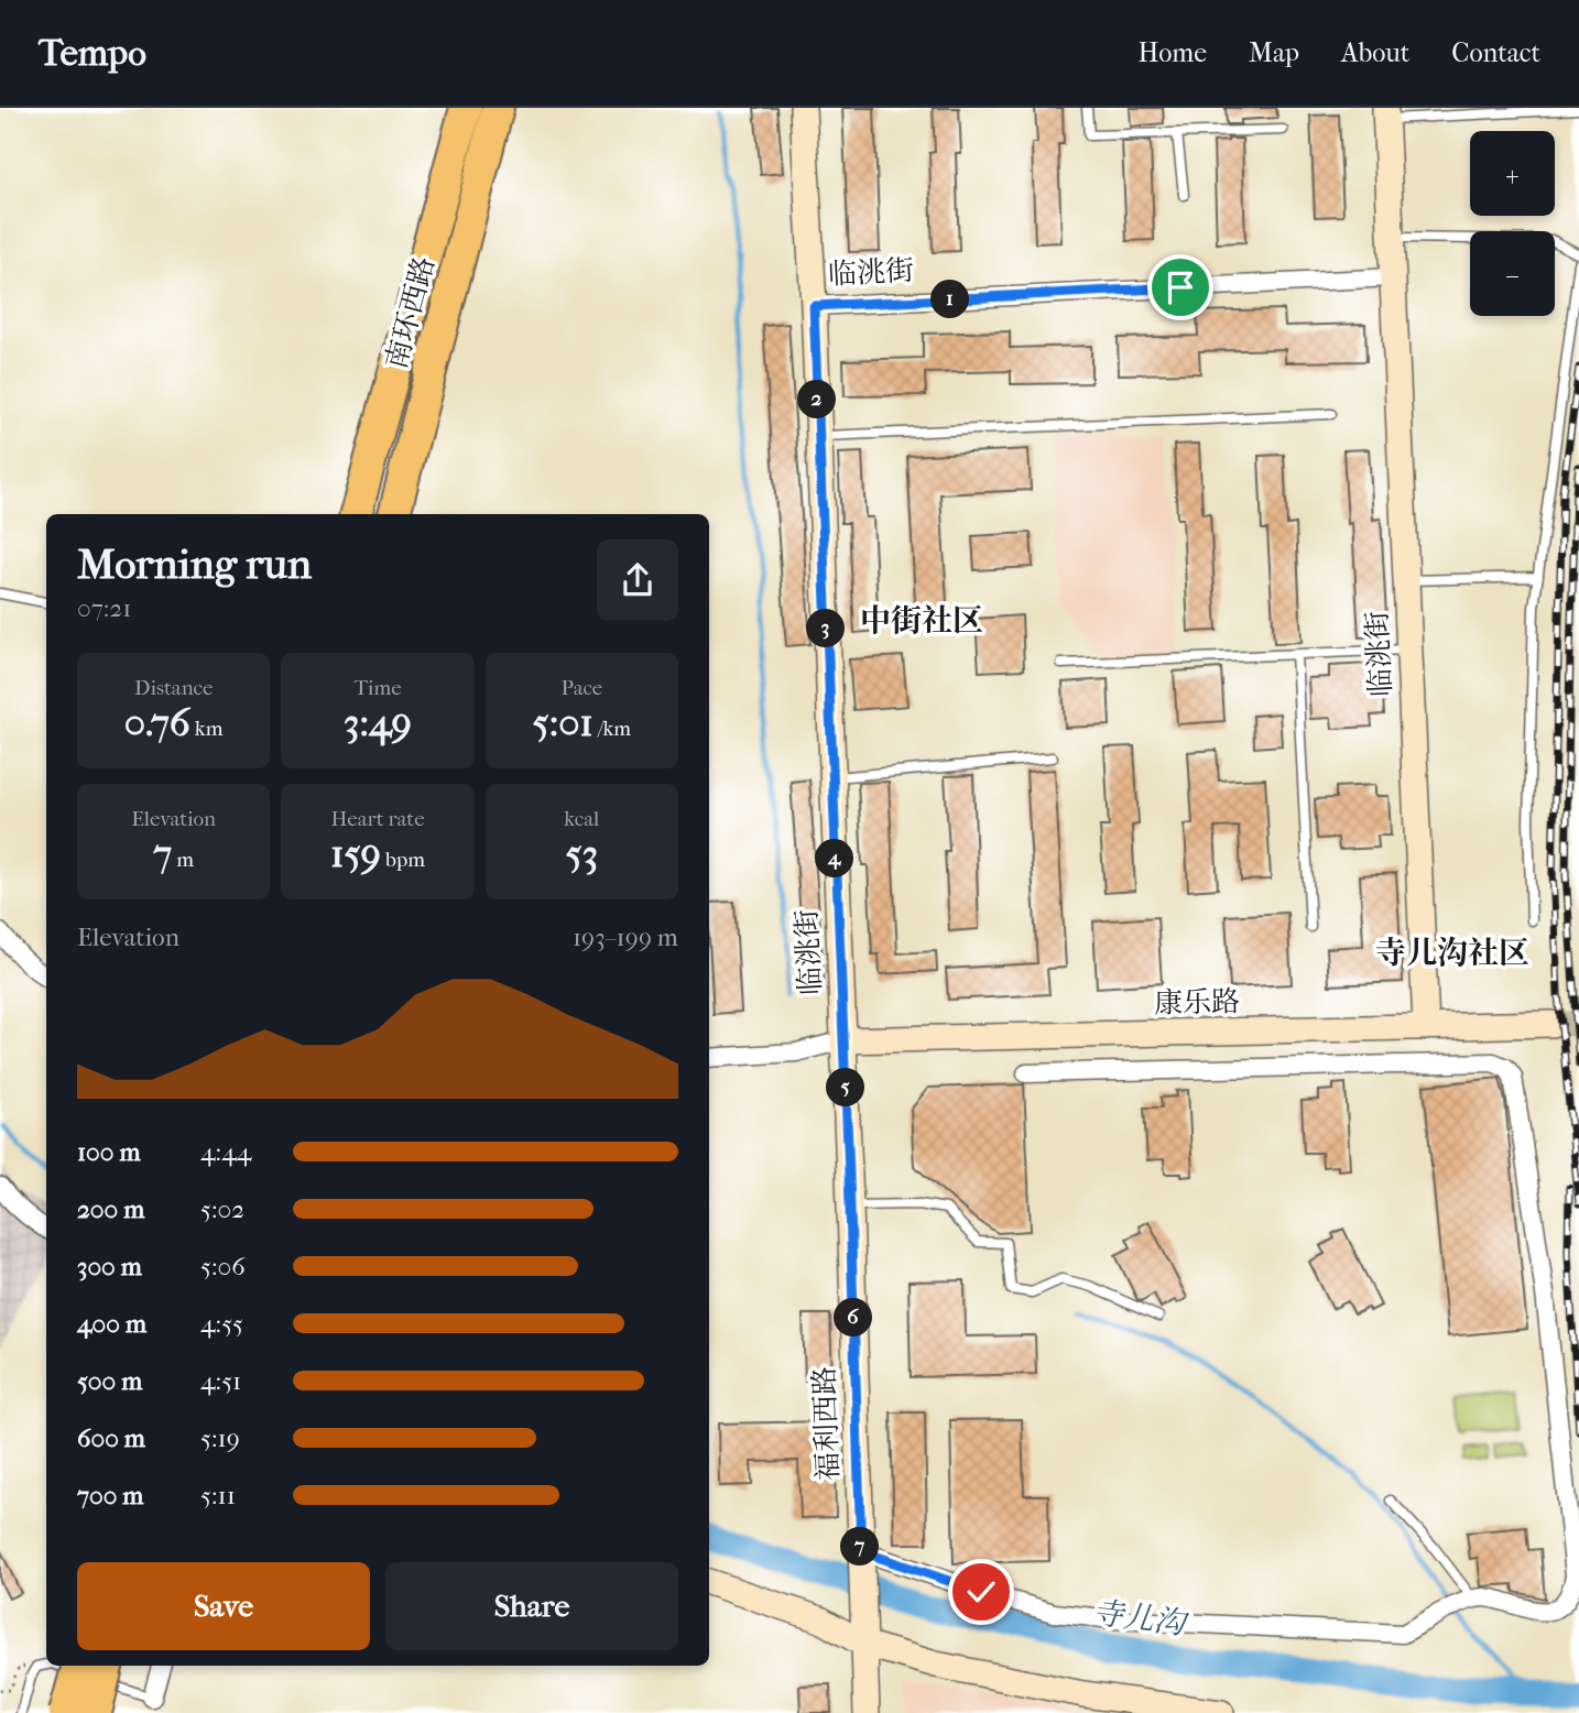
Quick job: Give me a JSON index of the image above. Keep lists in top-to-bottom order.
{
  "streets": {
    "highway": ["南环西路"],
    "street": ["临洮街", "康乐路", "福利西路"]
  },
  "crossings": [
    ["临洮街", "康乐路"],
    ["临洮街", "福利西路"],
    ["康乐路", "福利西路"]
  ],
  "districts": ["中街社区", "寺儿沟社区"],
  "water": ["寺儿沟"],
  "page": {
    "header": "Tempo",
    "nav": [
      "Home",
      "Map",
      "About",
      "Contact"
    ],
    "map_buttons": ["+", "−"],
    "pins": [
      "1",
      "2",
      "3",
      "4",
      "5",
      "6",
      "7"
    ],
    "heading": ["Morning run", "07:21"],
    "stats": [
      ["Distance", "0.76 km"],
      ["Time", "3:49"],
      ["Pace", "5:01 /km"],
      ["Elevation", "7 m"],
      ["Heart rate", "159 bpm"],
      ["kcal", "53"]
    ],
    "chart": ["Elevation", "193–199 m"],
    "list": [
      {
        "name": "100 m",
        "note": "4:44"
      },
      {
        "name": "200 m",
        "note": "5:02"
      },
      {
        "name": "300 m",
        "note": "5:06"
      },
      {
        "name": "400 m",
        "note": "4:55"
      },
      {
        "name": "500 m",
        "note": "4:51"
      },
      {
        "name": "600 m",
        "note": "5:19"
      },
      {
        "name": "700 m",
        "note": "5:11"
      }
    ],
    "buttons": ["Save", "Share"]
  }
}
